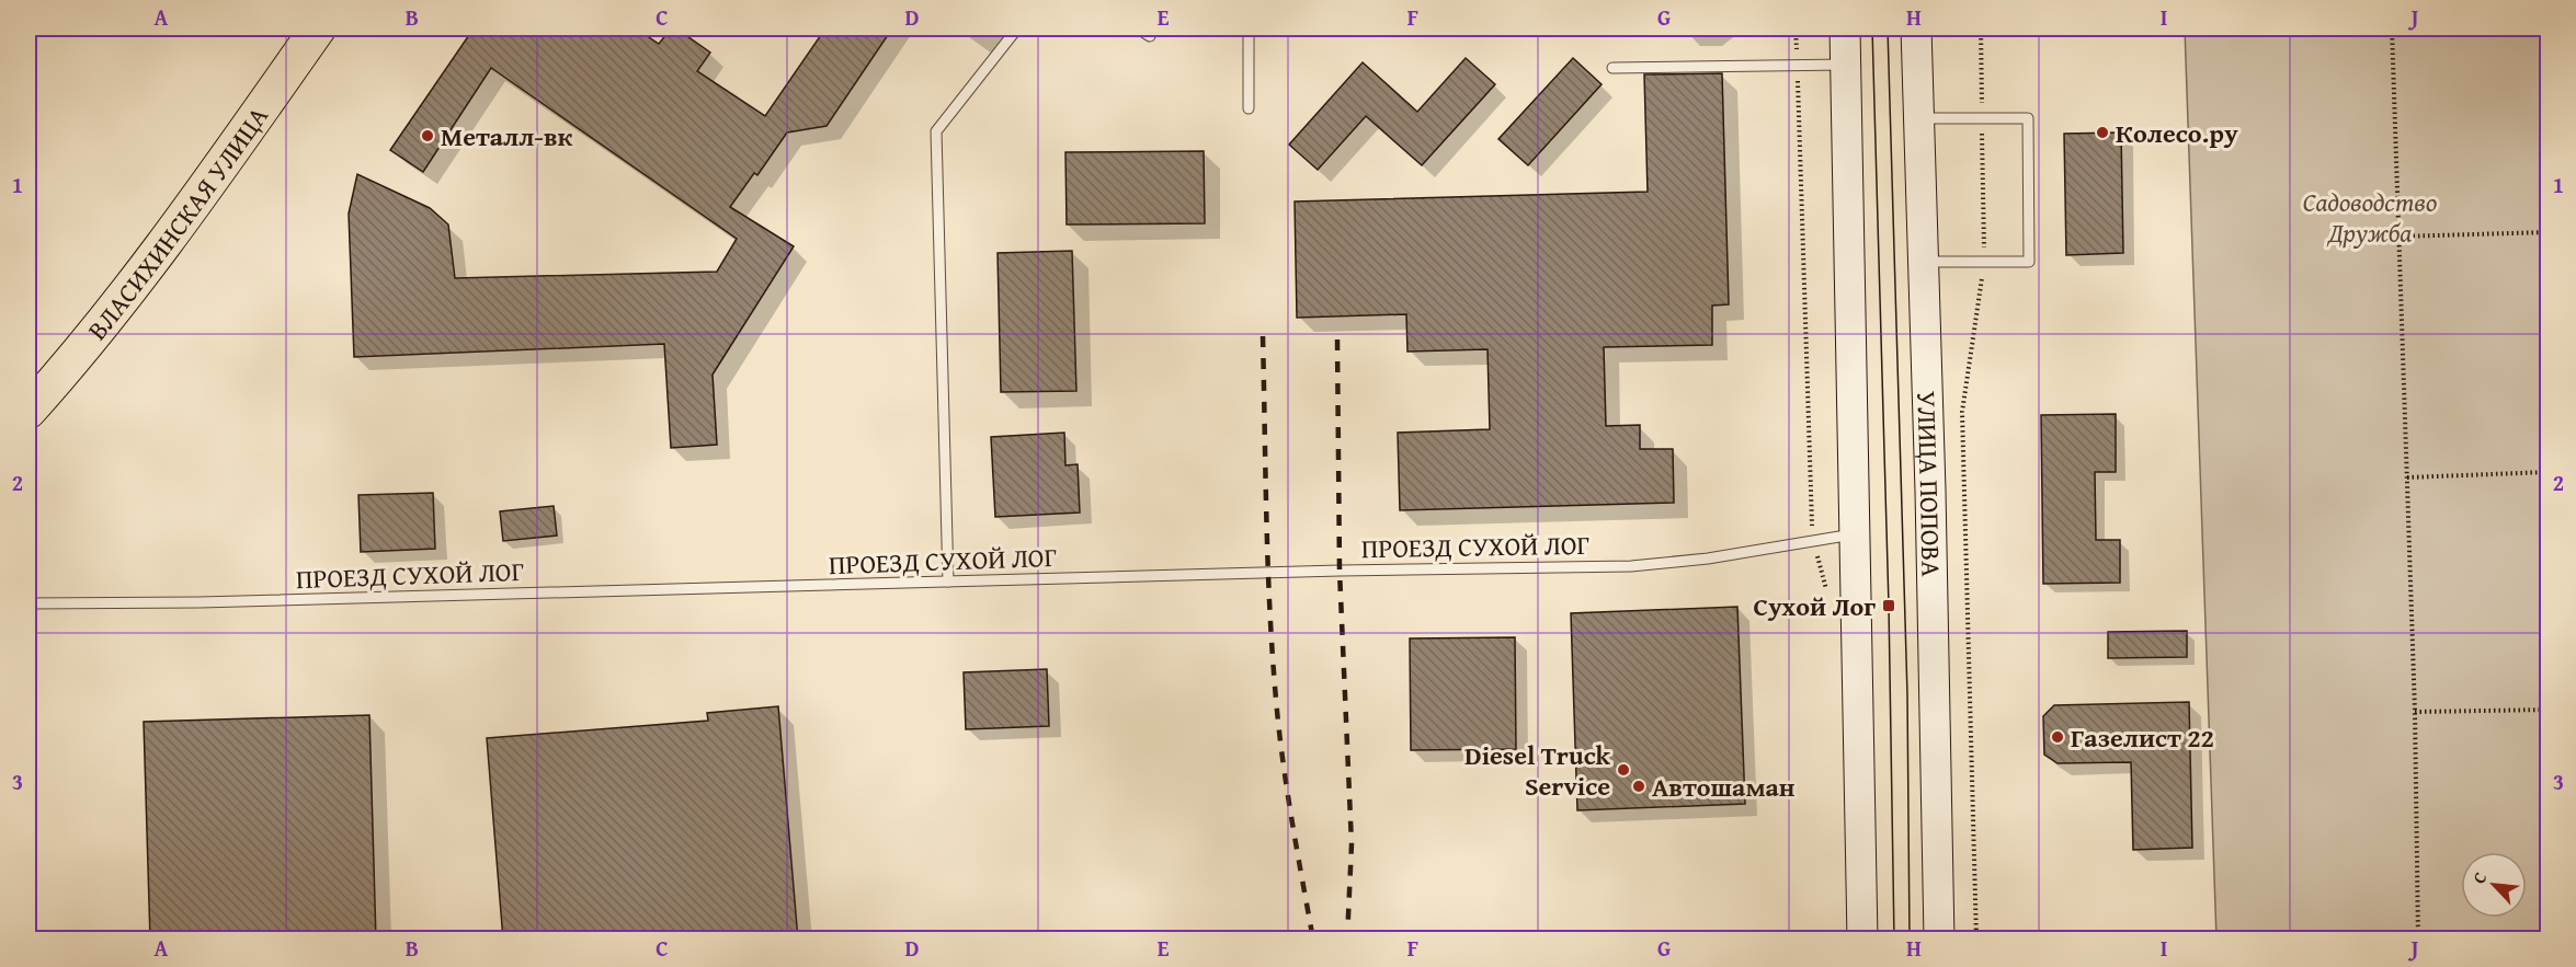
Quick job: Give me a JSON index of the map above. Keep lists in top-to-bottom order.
{
  "streets": {
    "highway": ["ВЛАСИХИНСКАЯ УЛИЦА"],
    "main road": ["УЛИЦА ПОПОВА"],
    "lane": ["ПРОЕЗД СУХОЙ ЛОГ"]
  },
  "parks": ["Садоводство Дружба"],
  "places": {
    "other": [
      "Колесо.ру",
      "Металл-вк",
      "Газелист 22",
      "Diesel Truck Service",
      "Автошаман"
    ],
    "transit": ["Сухой Лог"]
  },
  "north": "top left",
  "grid": {
    "columns": [
      "A",
      "B",
      "C",
      "D",
      "E",
      "F",
      "G",
      "H",
      "I",
      "J"
    ],
    "rows": ["1", "2", "3"]
  }
}
